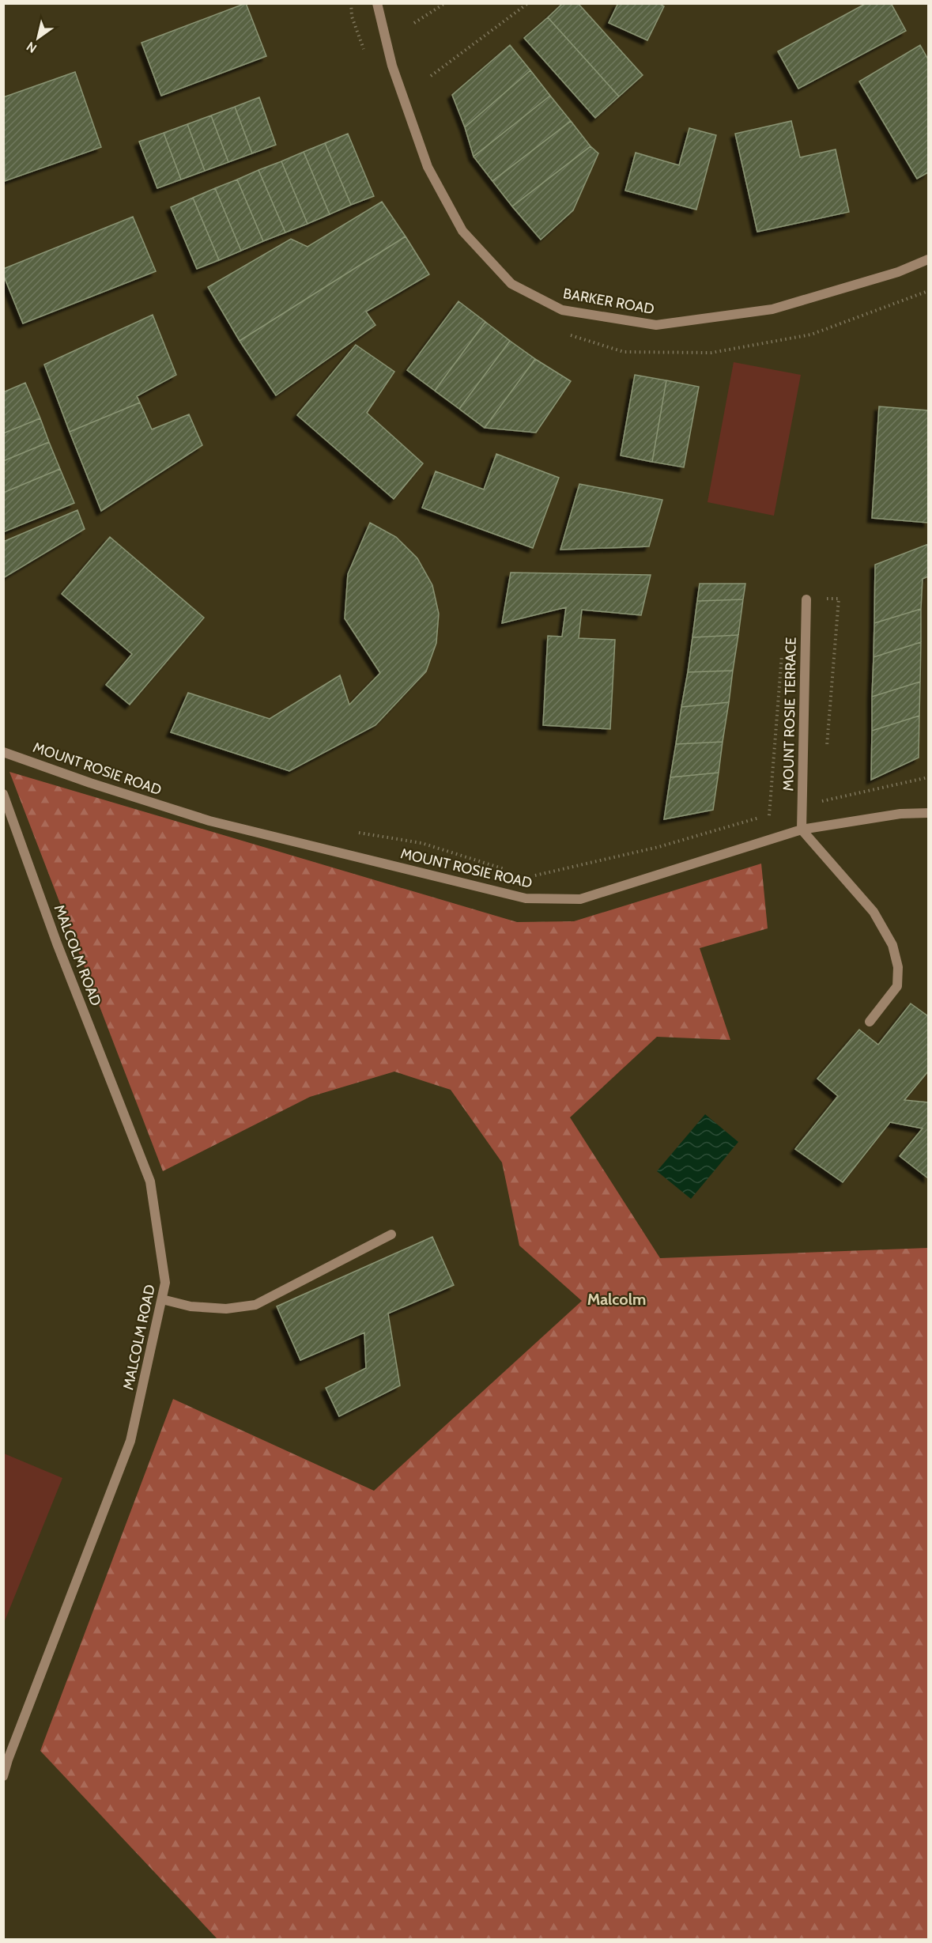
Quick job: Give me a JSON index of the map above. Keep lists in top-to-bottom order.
{
  "streets": {
    "street": [
      "BARKER ROAD",
      "MOUNT ROSIE TERRACE",
      "MOUNT ROSIE ROAD",
      "MALCOLM ROAD"
    ]
  },
  "crossings": [
    ["MOUNT ROSIE TERRACE", "MOUNT ROSIE ROAD"]
  ],
  "districts": ["Malcolm"],
  "north": "bottom left"
}
